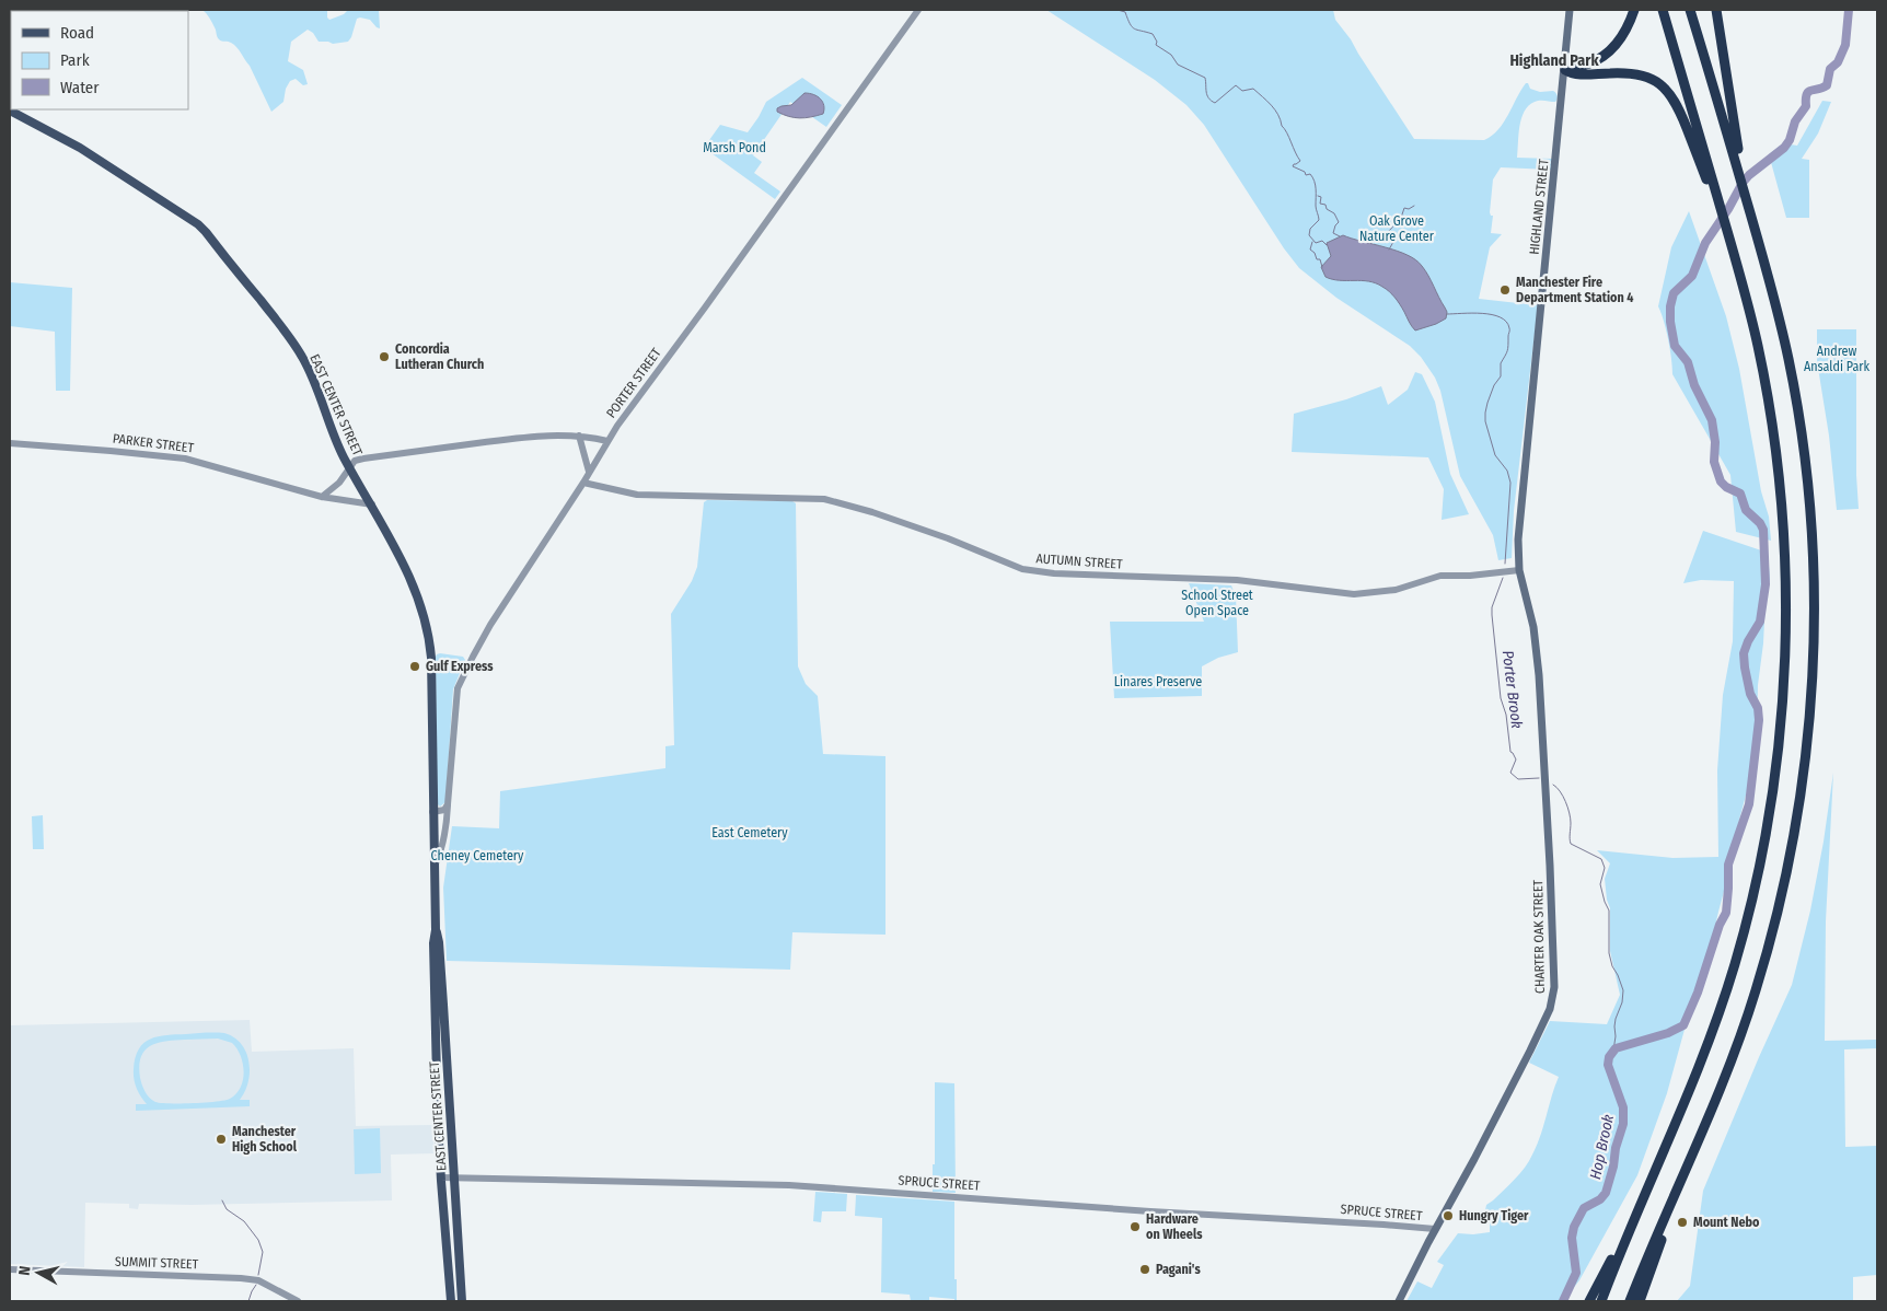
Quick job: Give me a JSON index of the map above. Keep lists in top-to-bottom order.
{
  "streets": {
    "main road": ["HIGHLAND STREET", "EAST CENTER STREET", "CHARTER OAK STREET"],
    "street": [
      "PORTER STREET",
      "PARKER STREET",
      "AUTUMN STREET",
      "SPRUCE STREET",
      "SUMMIT STREET"
    ]
  },
  "crossings": [
    ["HIGHLAND STREET", "AUTUMN STREET"],
    ["HIGHLAND STREET", "CHARTER OAK STREET"],
    ["PORTER STREET", "EAST CENTER STREET"],
    ["PORTER STREET", "AUTUMN STREET"],
    ["EAST CENTER STREET", "PARKER STREET"],
    ["EAST CENTER STREET", "SPRUCE STREET"],
    ["AUTUMN STREET", "CHARTER OAK STREET"],
    ["CHARTER OAK STREET", "SPRUCE STREET"]
  ],
  "districts": ["Highland Park"],
  "water": ["Porter Brook", "Hop Brook"],
  "parks": [
    "Marsh Pond",
    "Oak Grove Nature Center",
    "Andrew Ansaldi Park",
    "School Street Open Space",
    "Linares Preserve",
    "East Cemetery",
    "Cheney Cemetery"
  ],
  "places": [
    "Manchester Fire Department Station 4",
    "Concordia Lutheran Church",
    "Gulf Express",
    "Manchester High School",
    "Hungry Tiger",
    "Mount Nebo",
    "Hardware on Wheels",
    "Pagani's"
  ],
  "legend": ["Road", "Park", "Water"],
  "north": "left"
}
